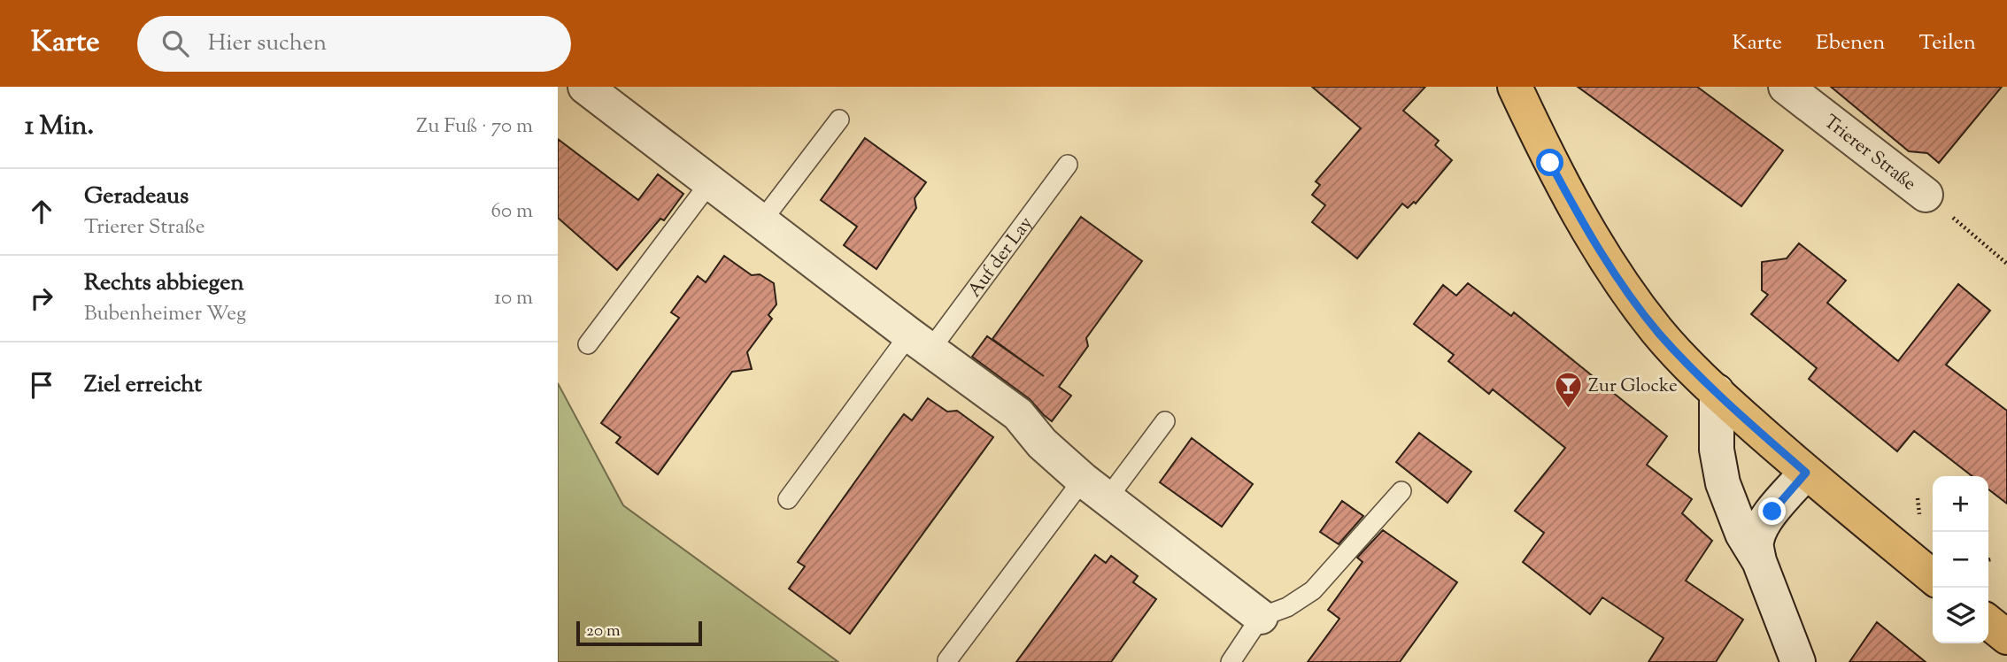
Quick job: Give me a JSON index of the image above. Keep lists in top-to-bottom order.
{
  "streets": {
    "street": ["Trierer Straße"],
    "lane": ["Auf der Lay"]
  },
  "places": {
    "bar": ["Zur Glocke"]
  },
  "scale_bar": "20 m",
  "page": {
    "header": "Karte",
    "search": "Hier suchen",
    "nav": ["Karte", "Ebenen", "Teilen"],
    "heading": ["1 Min.", "Zu Fuß · 70 m"],
    "list": [
      ["Geradeaus", "Trierer Straße", "60 m"],
      ["Rechts abbiegen", "Bubenheimer Weg", "10 m"],
      "Ziel erreicht"
    ],
    "map_buttons": ["+", "−"],
    "scale": "20 m"
  }
}
